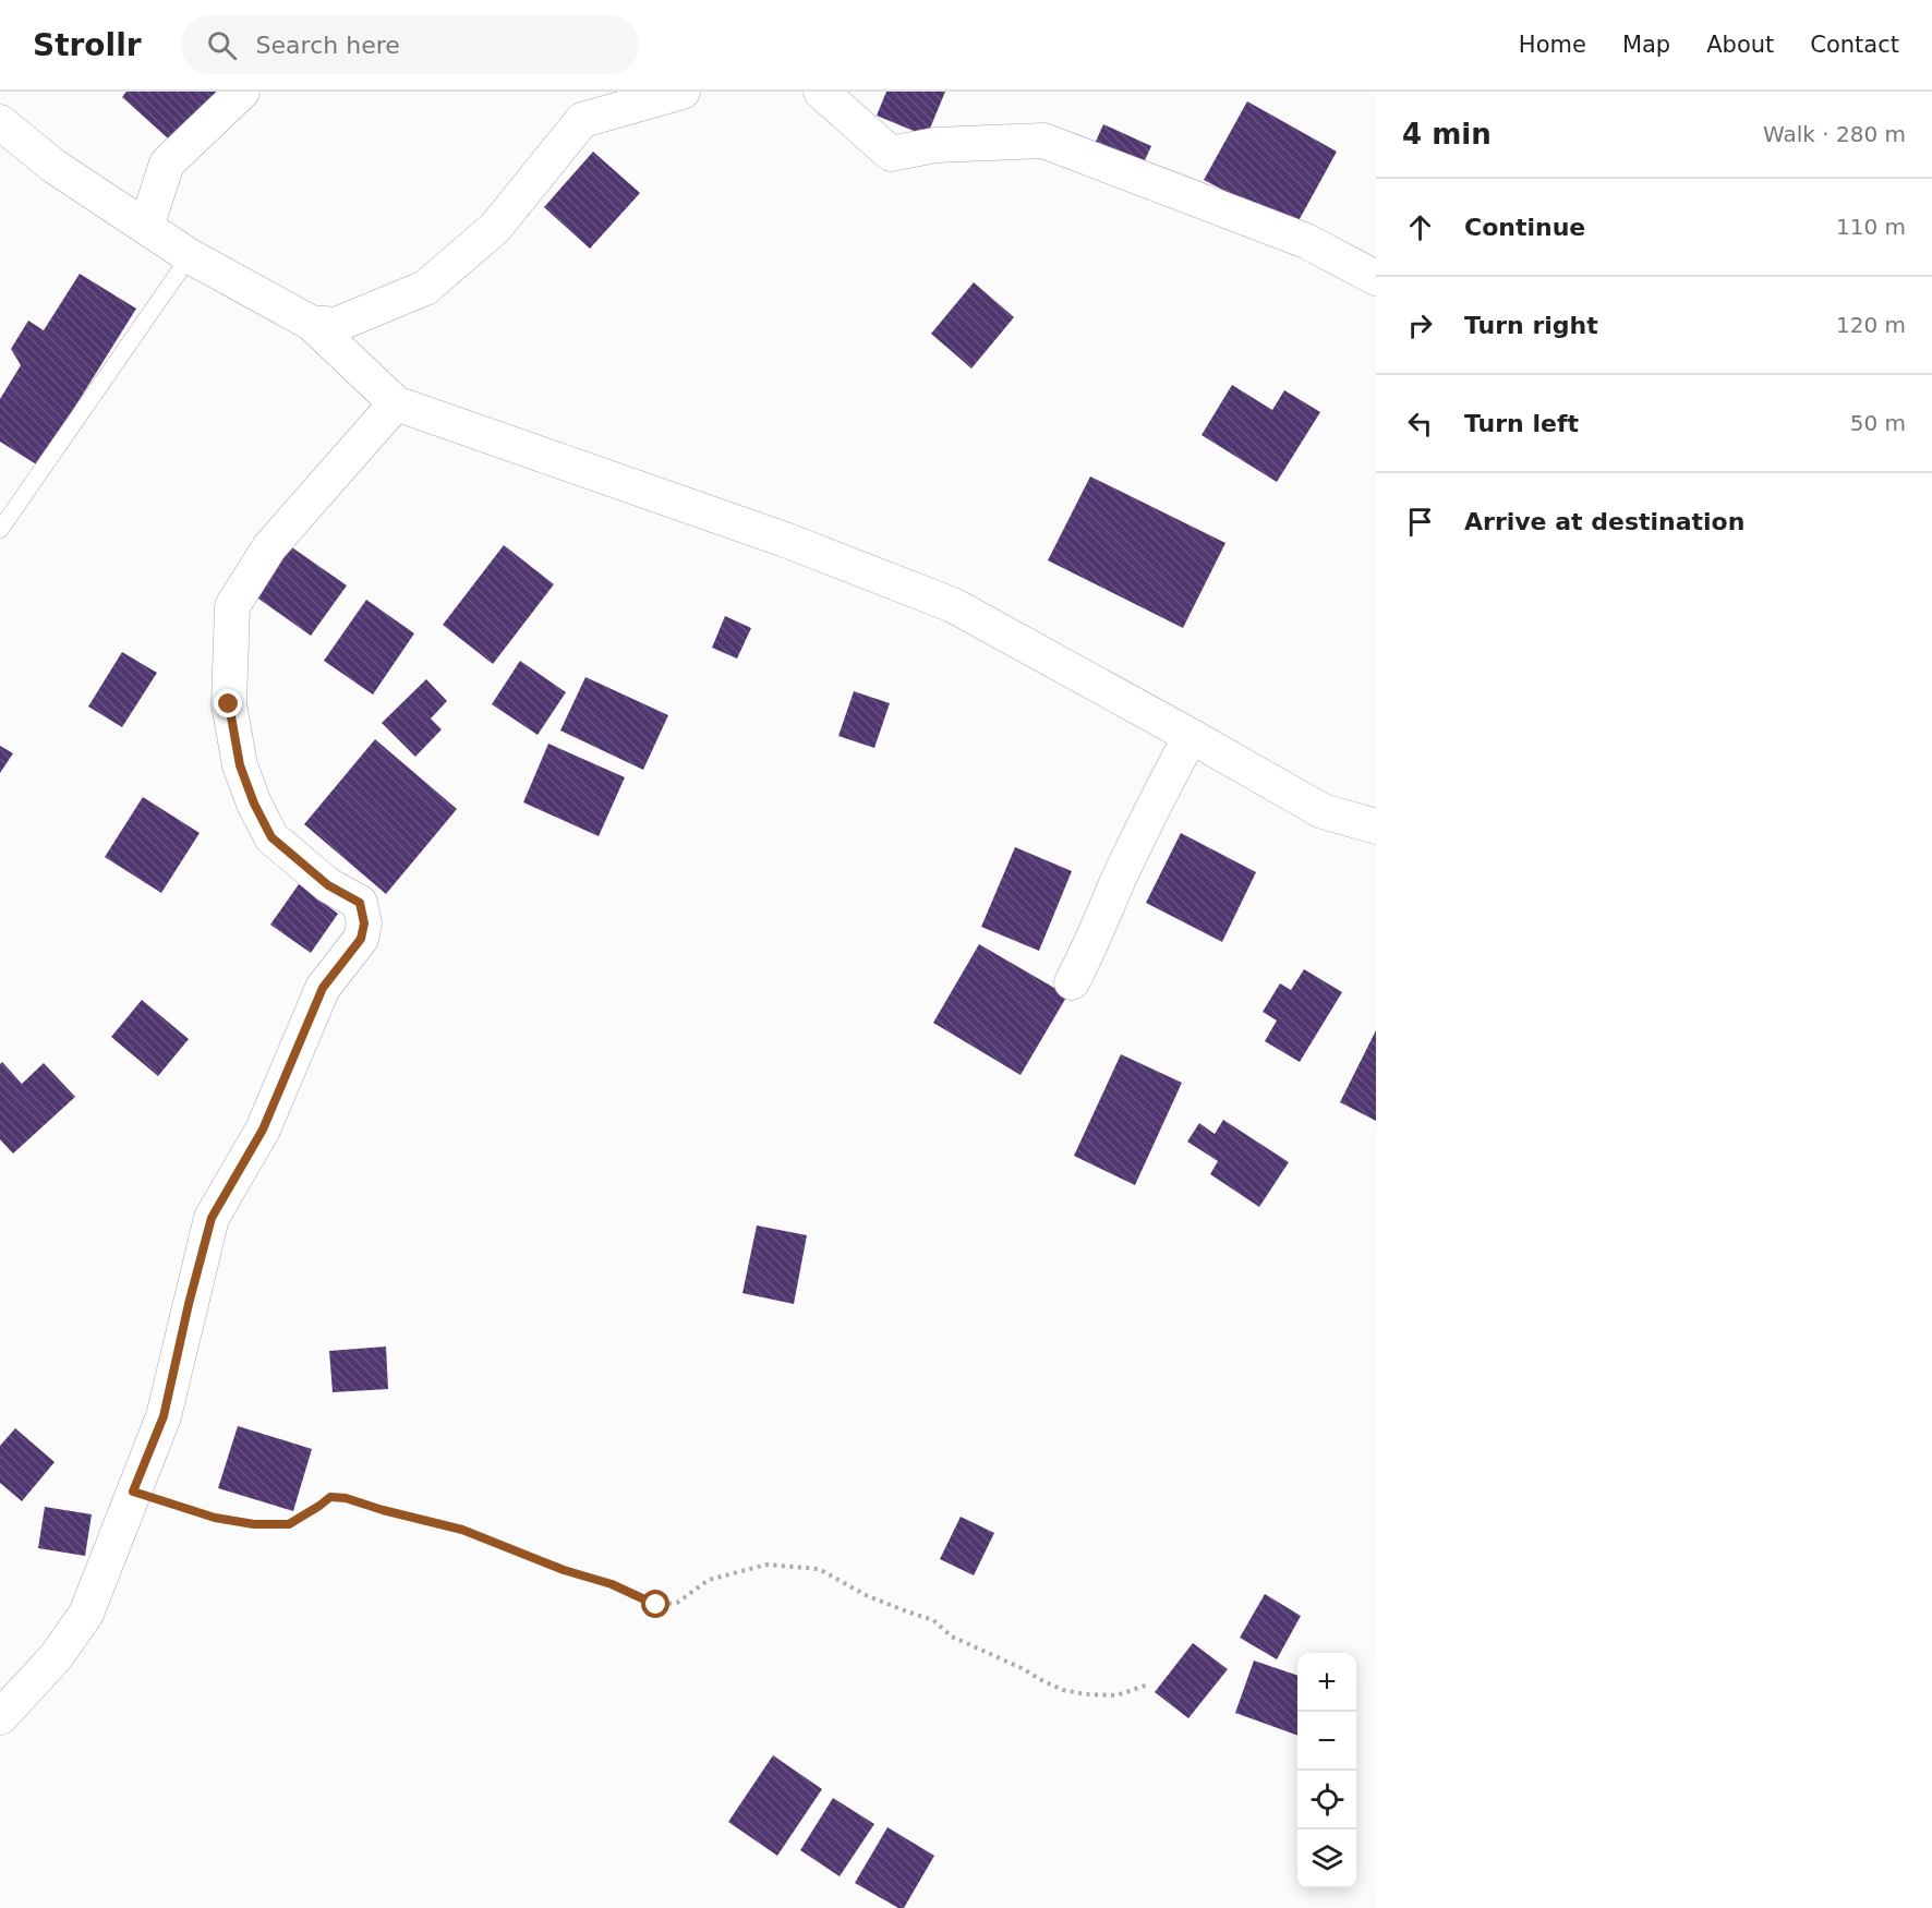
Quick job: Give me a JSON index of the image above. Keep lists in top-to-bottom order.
{
  "page": {
    "header": "Strollr",
    "search": "Search here",
    "nav": [
      "Home",
      "Map",
      "About",
      "Contact"
    ],
    "heading": ["4 min", "Walk · 280 m"],
    "list": [
      ["Continue", "110 m"],
      ["Turn right", "120 m"],
      ["Turn left", "50 m"],
      "Arrive at destination"
    ],
    "map_buttons": ["+", "−"]
  }
}
